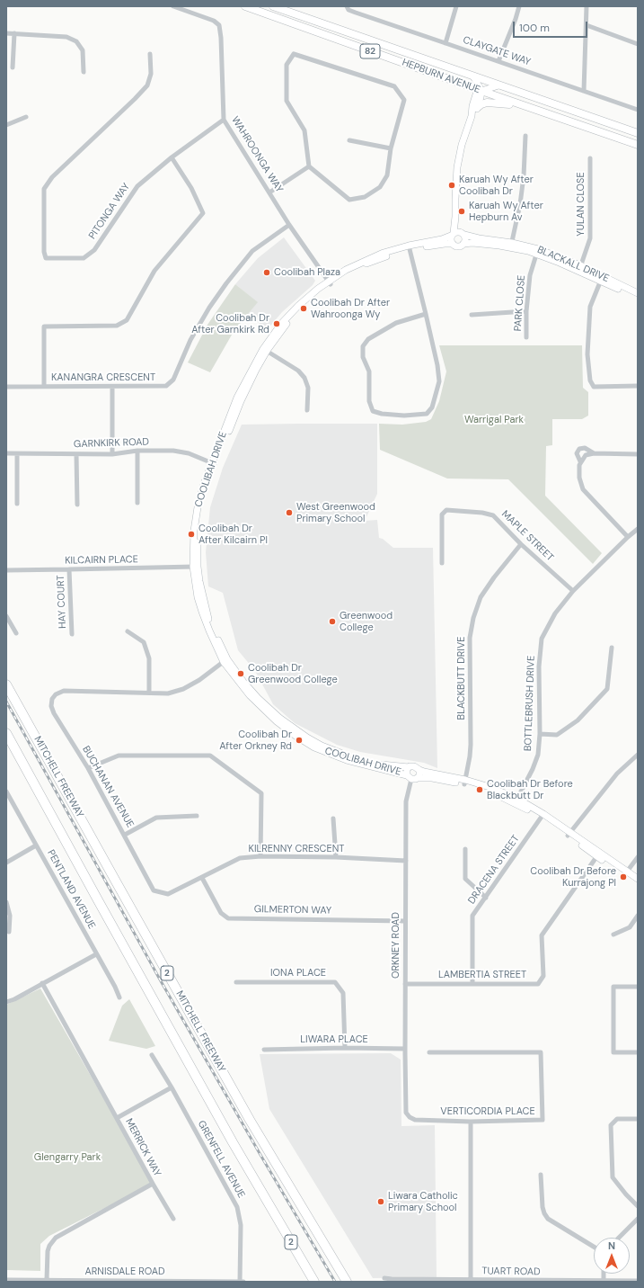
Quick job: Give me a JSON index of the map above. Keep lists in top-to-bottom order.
{
  "streets": {
    "highway": ["MITCHELL FREEWAY", "2"],
    "main road": [
      "82",
      "HEPBURN AVENUE",
      "BLACKALL DRIVE",
      "COOLIBAH DRIVE"
    ],
    "street": [
      "CLAYGATE WAY",
      "WAHROONGA WAY",
      "YULAN CLOSE",
      "PITONGA WAY",
      "PARK CLOSE",
      "KANANGRA CRESCENT",
      "GARNKIRK ROAD",
      "MAPLE STREET",
      "KILCAIRN PLACE",
      "HAY COURT",
      "BLACKBUTT DRIVE",
      "BOTTLEBRUSH DRIVE",
      "BUCHANAN AVENUE",
      "KILRENNY CRESCENT",
      "DRACENA STREET",
      "PENTLAND AVENUE",
      "GILMERTON WAY",
      "ORKNEY ROAD",
      "IONA PLACE",
      "LAMBERTIA STREET",
      "LIWARA PLACE",
      "VERTICORDIA PLACE",
      "MERRICK WAY",
      "GRENFELL AVENUE",
      "ARNISDALE ROAD",
      "TUART ROAD"
    ]
  },
  "crossings": [
    ["WAHROONGA WAY", "PITONGA WAY"],
    ["WAHROONGA WAY", "KANANGRA CRESCENT"],
    ["WAHROONGA WAY", "COOLIBAH DRIVE"],
    ["YULAN CLOSE", "BLACKALL DRIVE"],
    ["BLACKALL DRIVE", "PARK CLOSE"],
    ["BLACKALL DRIVE", "COOLIBAH DRIVE"],
    ["GARNKIRK ROAD", "COOLIBAH DRIVE"],
    ["COOLIBAH DRIVE", "KILCAIRN PLACE"],
    ["COOLIBAH DRIVE", "BLACKBUTT DRIVE"],
    ["COOLIBAH DRIVE", "BOTTLEBRUSH DRIVE"],
    ["COOLIBAH DRIVE", "DRACENA STREET"],
    ["COOLIBAH DRIVE", "ORKNEY ROAD"],
    ["COOLIBAH DRIVE", "LAMBERTIA STREET"],
    ["MAPLE STREET", "BLACKBUTT DRIVE"],
    ["MAPLE STREET", "BOTTLEBRUSH DRIVE"],
    ["KILCAIRN PLACE", "HAY COURT"],
    ["BUCHANAN AVENUE", "KILRENNY CRESCENT"],
    ["KILRENNY CRESCENT", "GILMERTON WAY"],
    ["KILRENNY CRESCENT", "ORKNEY ROAD"],
    ["DRACENA STREET", "LAMBERTIA STREET"],
    ["GILMERTON WAY", "ORKNEY ROAD"],
    ["ORKNEY ROAD", "LAMBERTIA STREET"],
    ["ORKNEY ROAD", "LIWARA PLACE"],
    ["ORKNEY ROAD", "VERTICORDIA PLACE"],
    ["IONA PLACE", "LIWARA PLACE"],
    ["MERRICK WAY", "ARNISDALE ROAD"],
    ["GRENFELL AVENUE", "ARNISDALE ROAD"]
  ],
  "parks": ["Warrigal Park", "Glengarry Park"],
  "places": [
    "Karuah Wy After Coolibah Dr",
    "Karuah Wy After Hepburn Av",
    "Coolibah Plaza",
    "Coolibah Dr After Wahroonga Wy",
    "Coolibah Dr After Garnkirk Rd",
    "West Greenwood Primary School",
    "Coolibah Dr After Kilcairn Pl",
    "Greenwood College",
    "Coolibah Dr Greenwood College",
    "Coolibah Dr After Orkney Rd",
    "Coolibah Dr Before Blackbutt Dr",
    "Coolibah Dr Before Kurrajong Pl",
    "Liwara Catholic Primary School"
  ],
  "scale_bar": "100 m",
  "north": "top"
}
